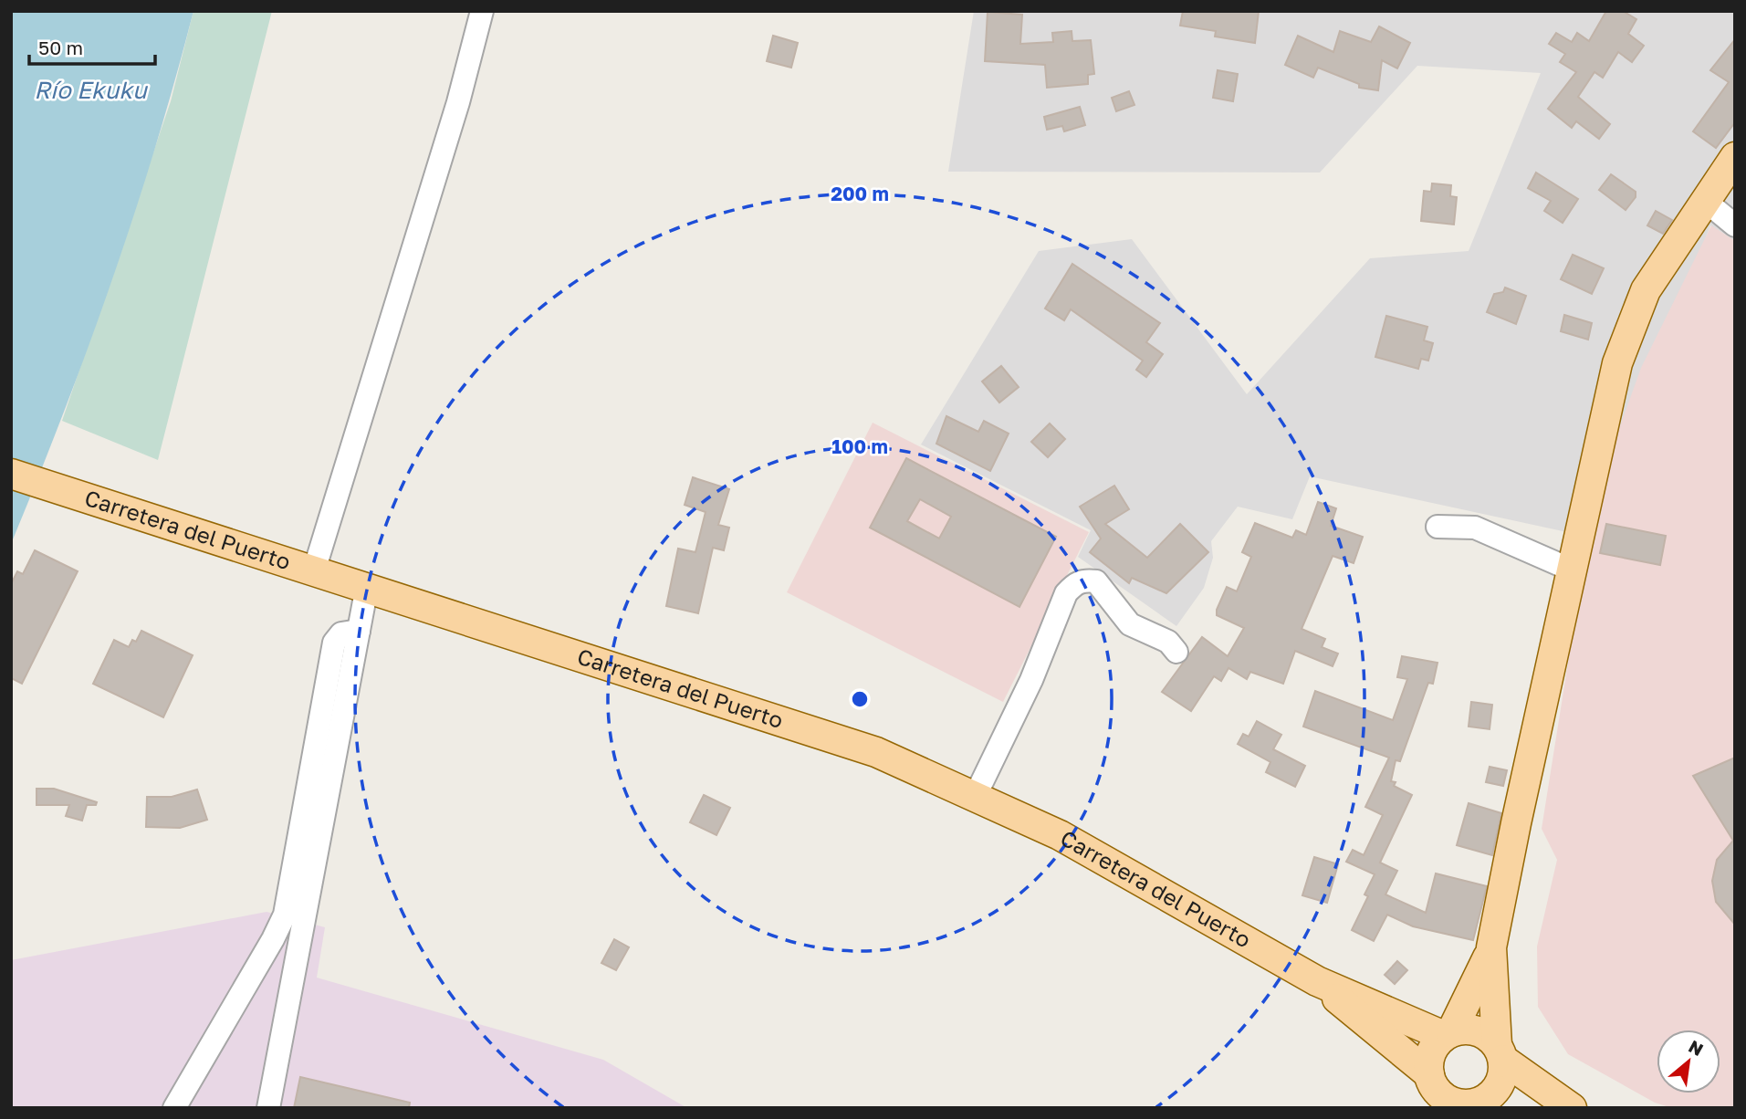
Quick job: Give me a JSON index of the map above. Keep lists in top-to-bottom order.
{
  "streets": {
    "main road": ["Carretera del Puerto"]
  },
  "water": ["Río Ekuku"],
  "scale_bar": "50 m",
  "north": "top right",
  "rings": ["200 m", "100 m"]
}
